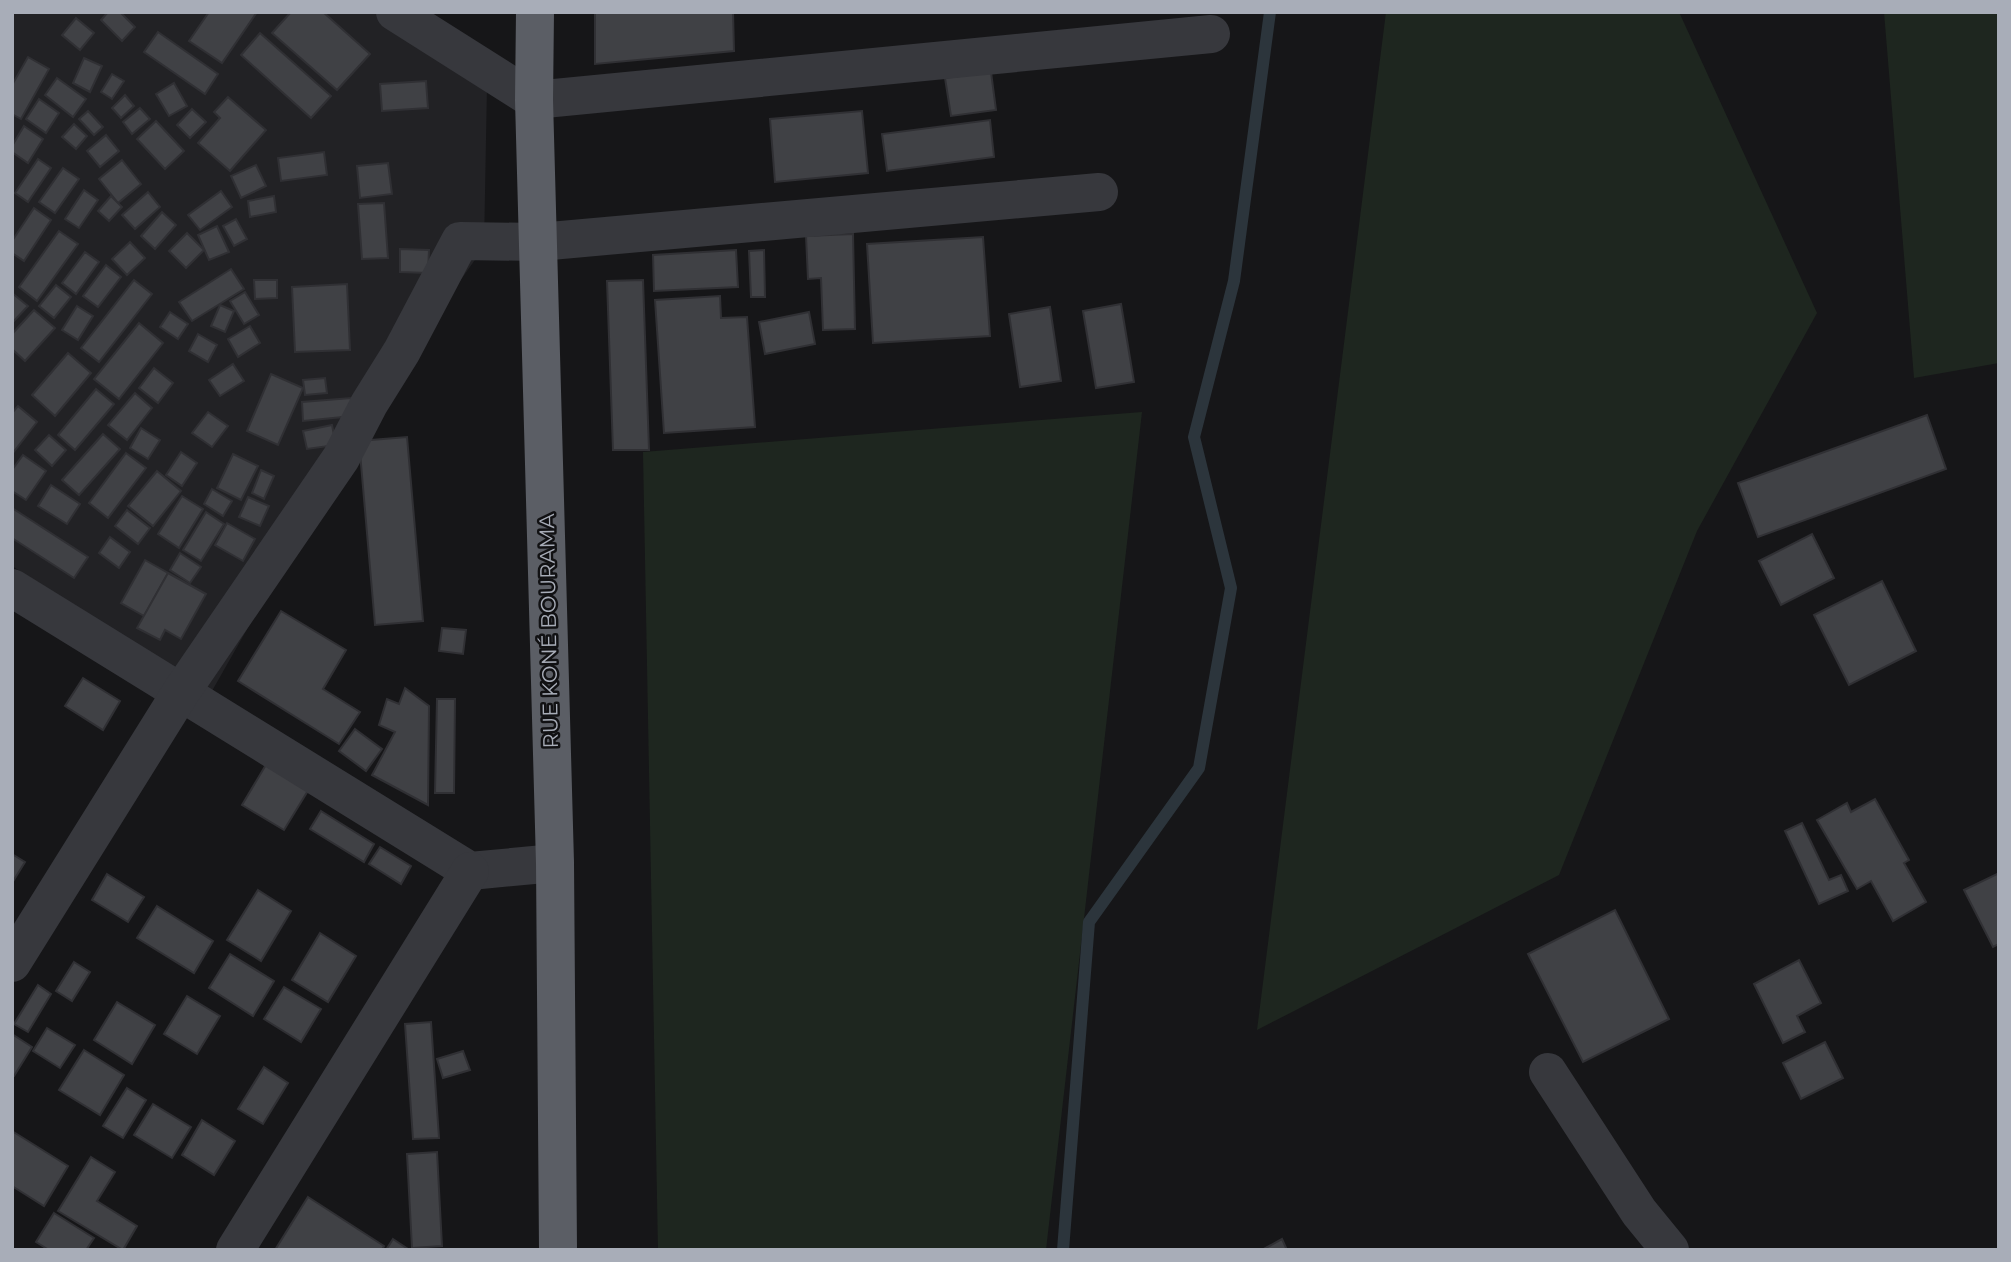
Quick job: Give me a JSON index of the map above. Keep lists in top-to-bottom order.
{
  "streets": {
    "highway": ["RUE KONÉ BOURAMA"]
  }
}
